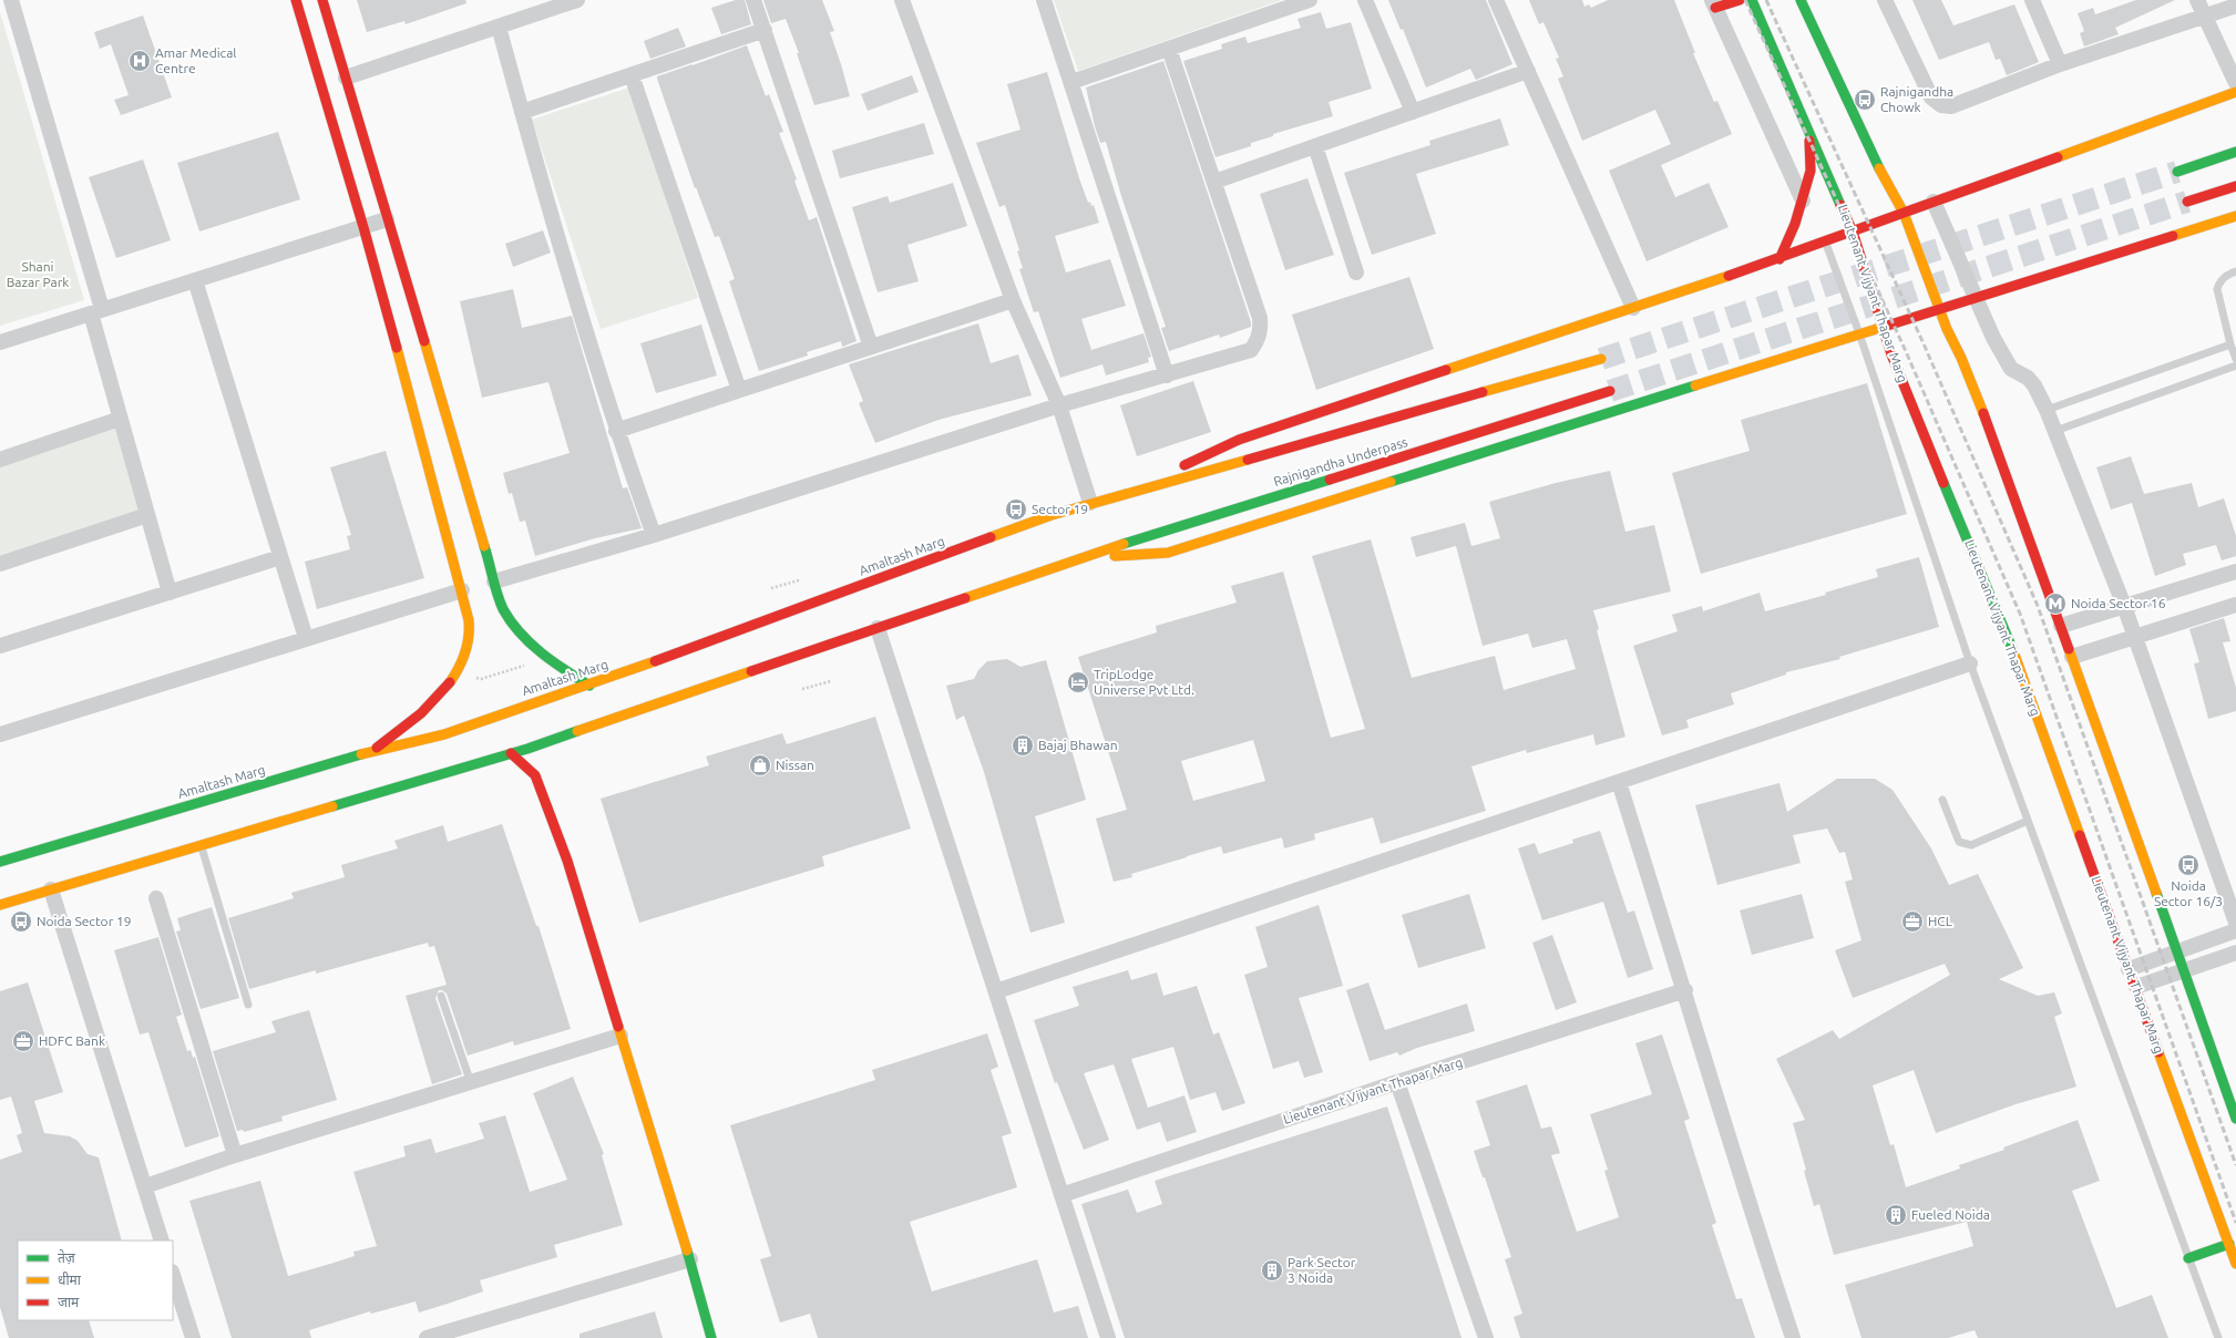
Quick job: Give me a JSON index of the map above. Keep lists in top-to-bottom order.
{
  "streets": {
    "main road": ["Lieutenant Vijyant Thapar Marg", "Rajnigandha Underpass", "Amaltash Marg"]
  },
  "crossings": [
    ["Rajnigandha Underpass", "Amaltash Marg"]
  ],
  "parks": ["Shani Bazar Park"],
  "places": {
    "hospital": ["Amar Medical Centre"],
    "bus stop": [
      "Rajnigandha Chowk",
      "Sector 19",
      "Noida Sector 16/3",
      "Noida Sector 19"
    ],
    "metro station": ["Noida Sector 16"],
    "hotel": ["TripLodge Universe Pvt Ltd."],
    "building": ["Bajaj Bhawan", "Fueled Noida", "Park Sector 3 Noida"],
    "shop": ["Nissan"],
    "office": ["HCL", "HDFC Bank"]
  },
  "legend": ["तेज़", "धीमा", "जाम"]
}
